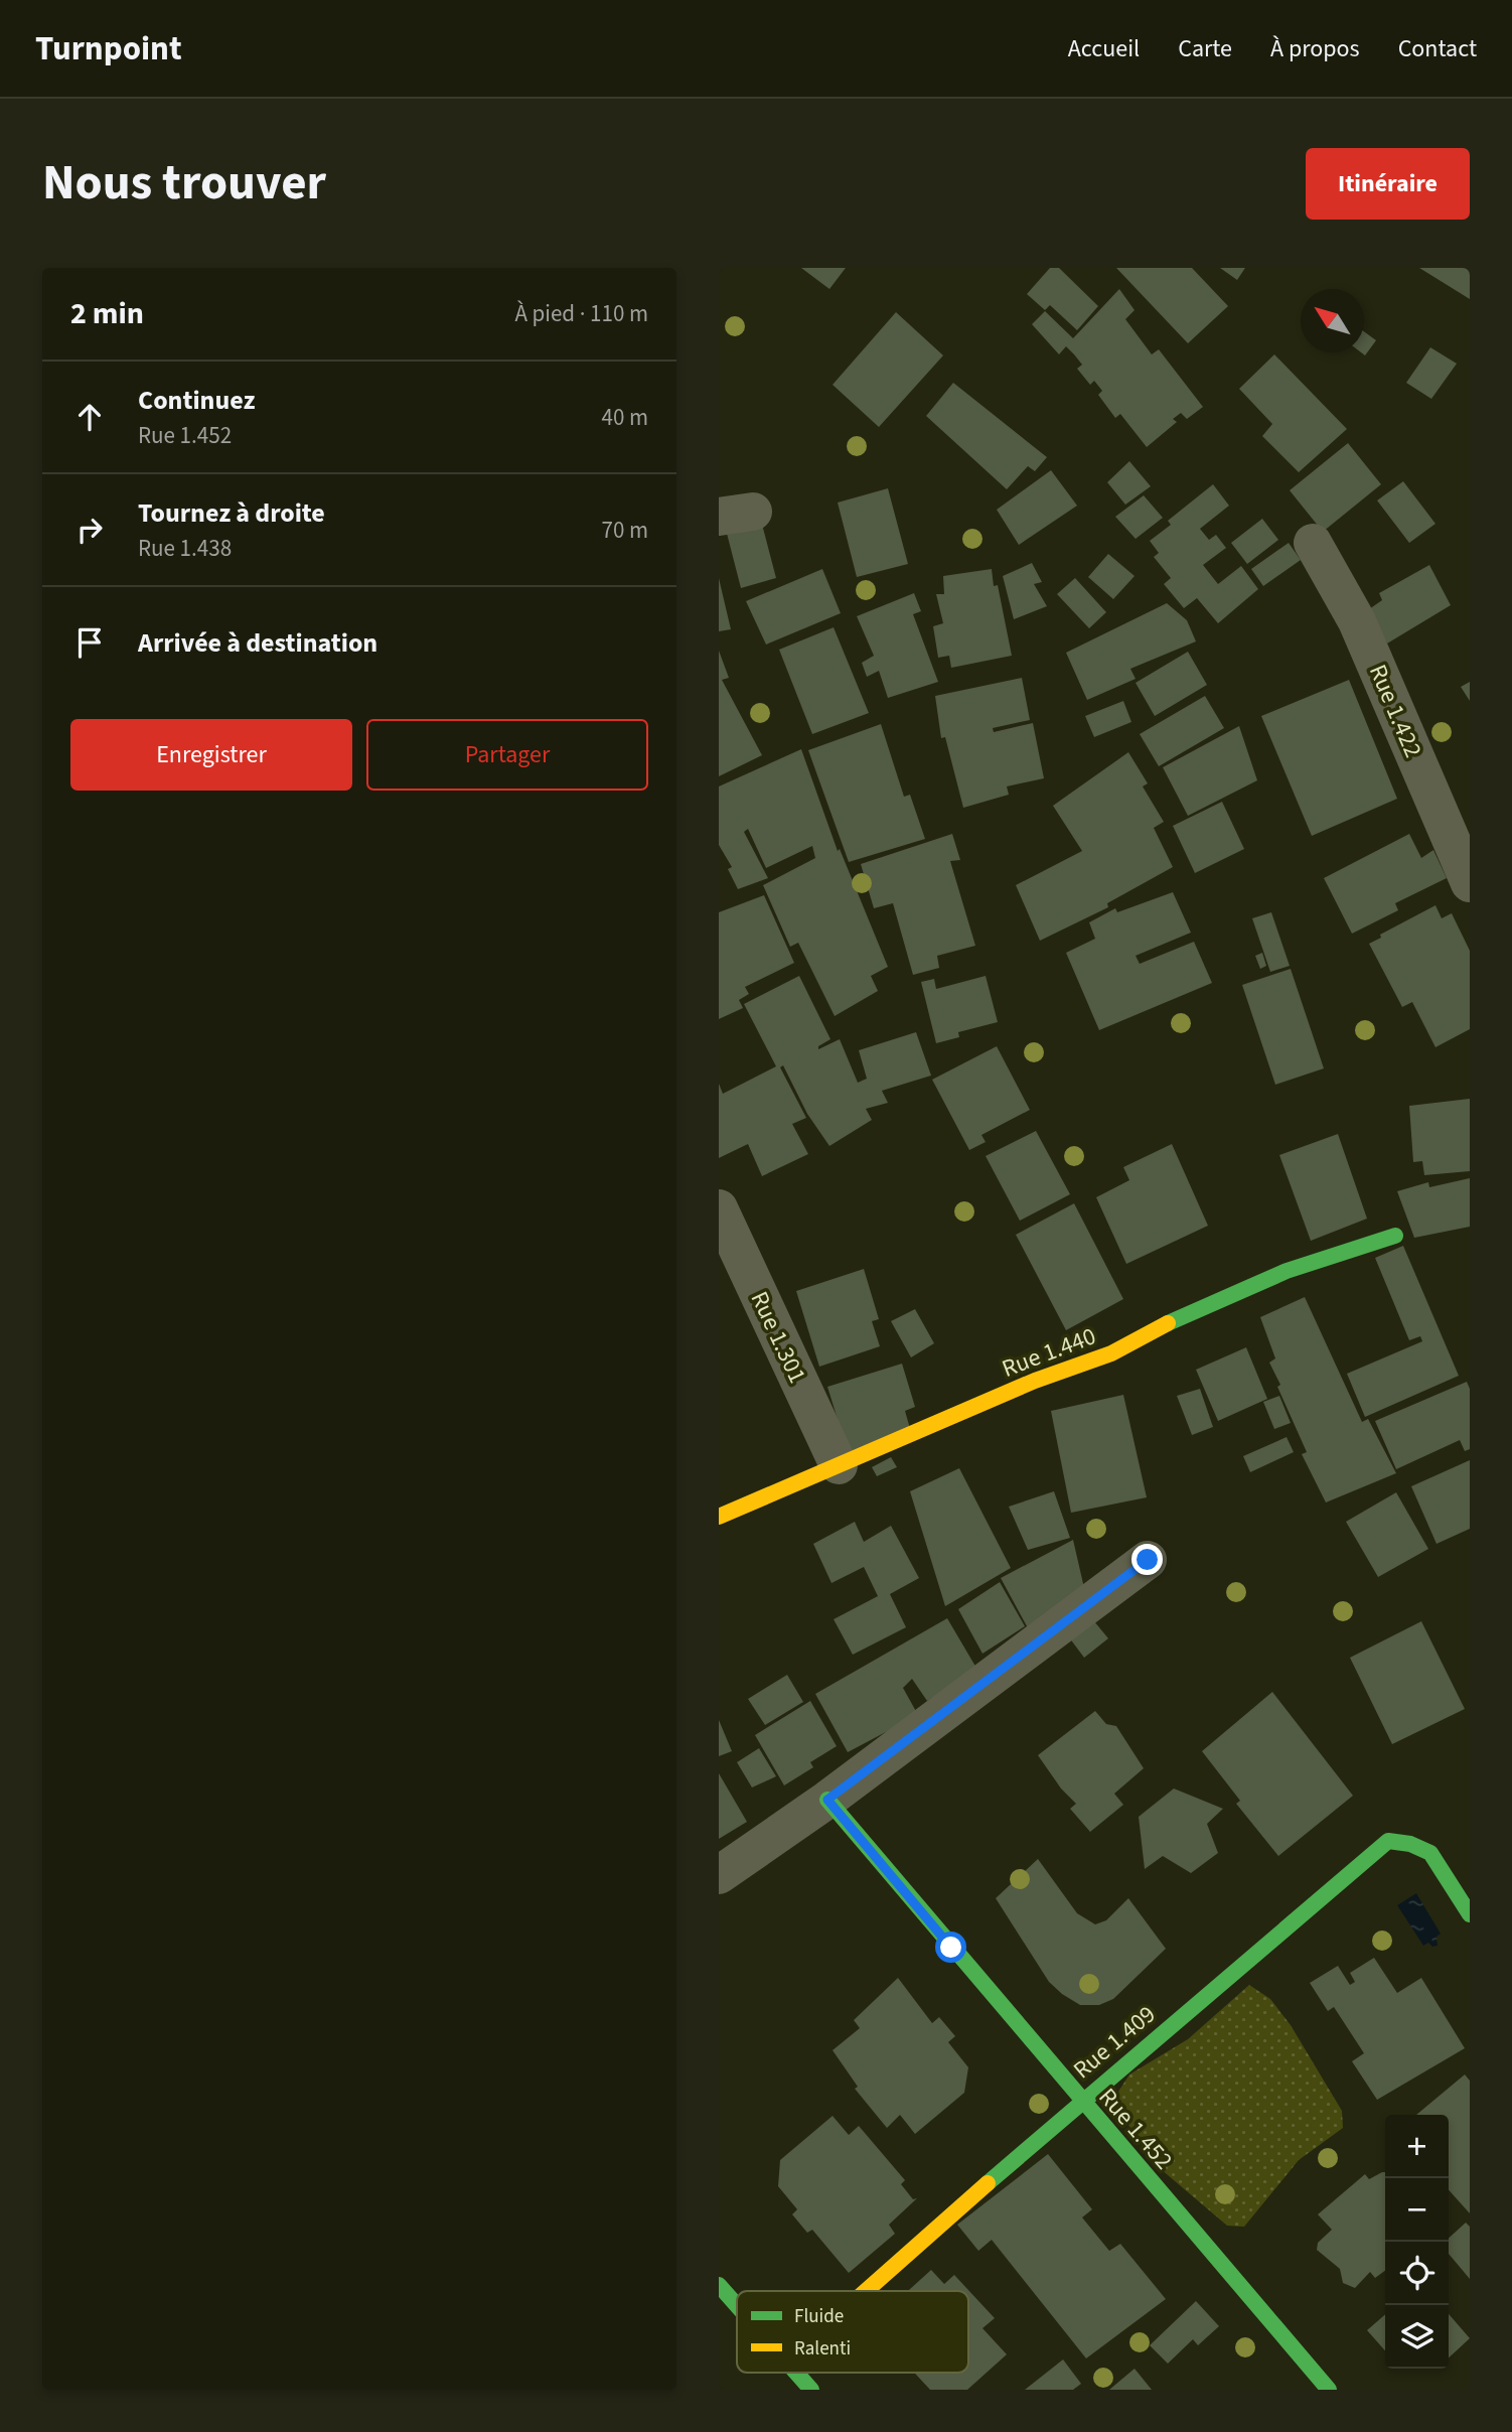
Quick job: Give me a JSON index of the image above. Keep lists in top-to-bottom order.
{
  "streets": {
    "street": [
      "Rue 1.422",
      "Rue 1.301",
      "Rue 1.440",
      "Rue 1.409",
      "Rue 1.452"
    ]
  },
  "crossings": [
    ["Rue 1.301", "Rue 1.440"],
    ["Rue 1.409", "Rue 1.452"]
  ],
  "legend": ["Fluide", "Ralenti"],
  "north": "top left",
  "page": {
    "header": "Turnpoint",
    "nav": [
      "Accueil",
      "Carte",
      "À propos",
      "Contact"
    ],
    "title": "Nous trouver",
    "buttons": [
      "Itinéraire",
      ["Enregistrer", "Partager"]
    ],
    "heading": ["2 min", "À pied · 110 m"],
    "list": [
      ["Continuez", "Rue 1.452", "40 m"],
      ["Tournez à droite", "Rue 1.438", "70 m"],
      "Arrivée à destination"
    ],
    "map_buttons": ["+", "−"]
  }
}
